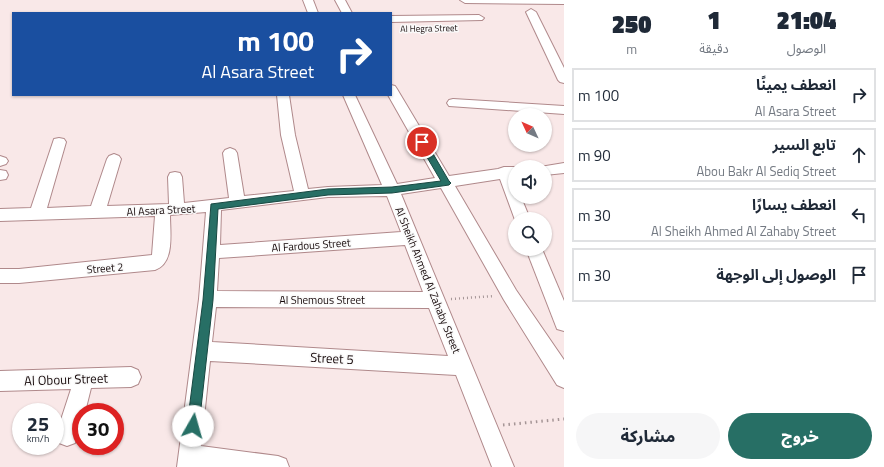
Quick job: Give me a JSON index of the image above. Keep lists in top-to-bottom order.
{
  "streets": {
    "street": [
      "Al Hegra Street",
      "Al Asara Street",
      "Al Fardous Street",
      "Street 2",
      "Al Sheikh Ahmed Al Zahaby Street",
      "Al Shemous Street",
      "Street 5",
      "Al Obour Street"
    ]
  },
  "crossings": [
    ["Al Asara Street", "Street 2"],
    ["Al Asara Street", "Al Sheikh Ahmed Al Zahaby Street"],
    ["Al Fardous Street", "Al Sheikh Ahmed Al Zahaby Street"],
    ["Al Sheikh Ahmed Al Zahaby Street", "Al Shemous Street"],
    ["Al Sheikh Ahmed Al Zahaby Street", "Street 5"]
  ],
  "north": "top left",
  "page": {
    "eta": [
      "21:04",
      "الوصول",
      "1",
      "دقيقة",
      "250",
      "m"
    ],
    "turn": ["100 m", "Al Asara Street"],
    "list": [
      {
        "name": "انعطف يمينًا",
        "note": "Al Asara Street",
        "value": "100 m"
      },
      {
        "name": "تابع السير",
        "note": "Abou Bakr Al Sediq Street",
        "value": "90 m"
      },
      {
        "name": "انعطف يسارًا",
        "note": "Al Sheikh Ahmed Al Zahaby Street",
        "value": "30 m"
      },
      {
        "name": "الوصول إلى الوجهة",
        "value": "30 m"
      }
    ],
    "speed": "25 km/h",
    "limit": "30",
    "buttons": ["خروج", "مشاركة"]
  }
}
